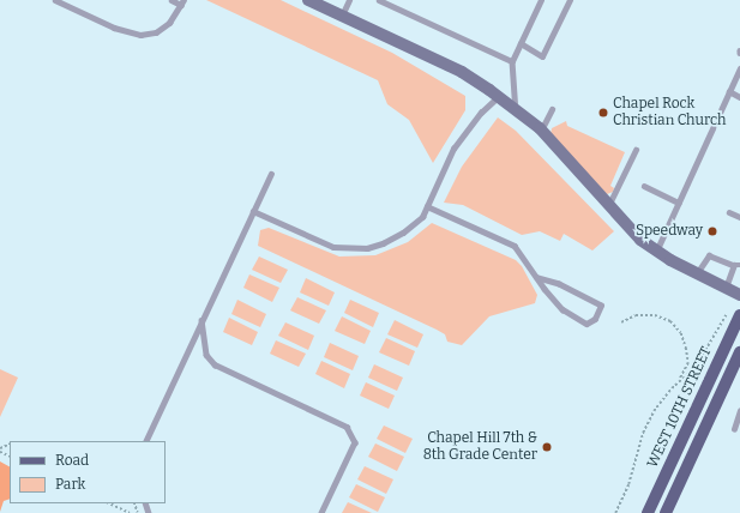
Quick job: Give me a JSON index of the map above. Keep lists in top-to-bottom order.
{
  "streets": {
    "main road": ["WEST 10TH STREET"]
  },
  "places": ["Chapel Rock Christian Church", "Speedway", "Chapel Hill 7th & 8th Grade Center"],
  "legend": ["Road", "Park"]
}
